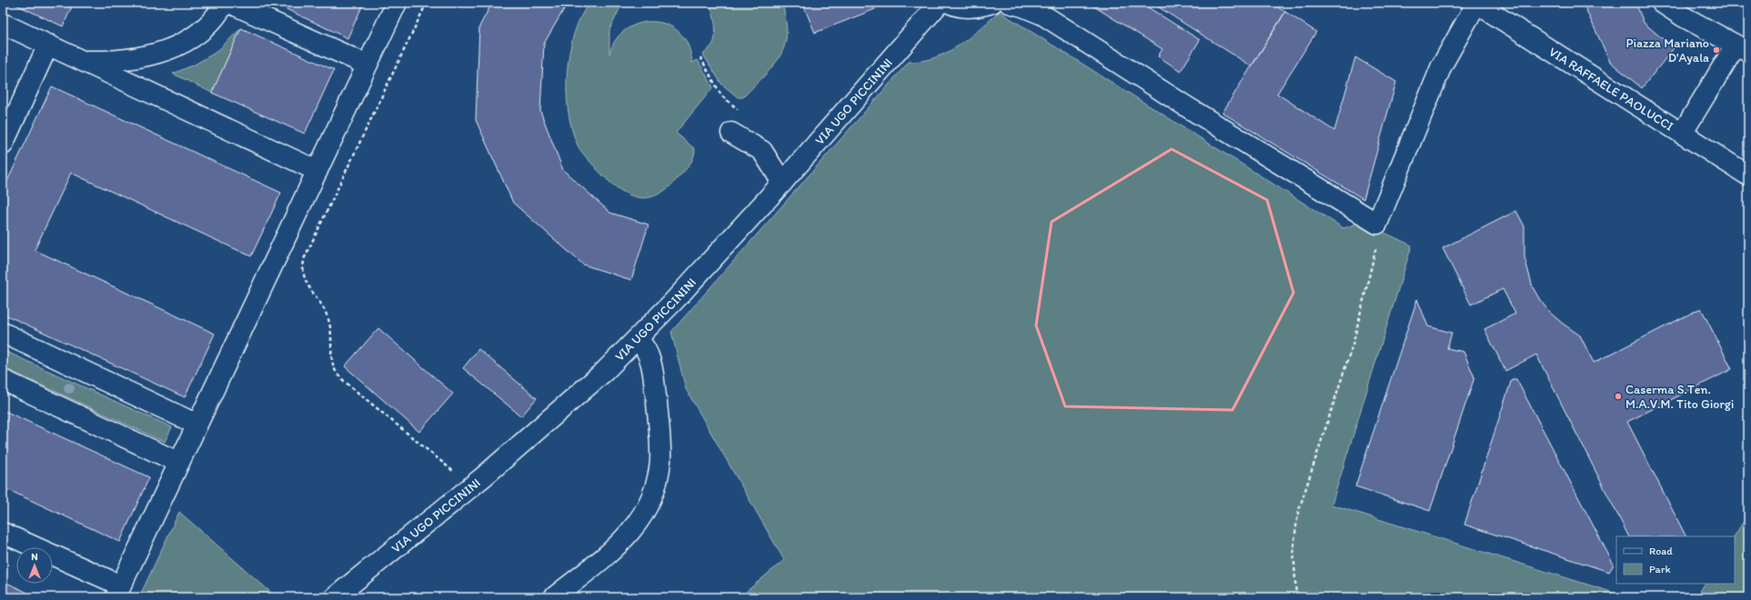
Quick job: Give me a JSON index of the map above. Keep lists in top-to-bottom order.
{
  "streets": {
    "main road": ["VIA RAFFAELE PAOLUCCI", "VIA UGO PICCININI"]
  },
  "places": ["Piazza Mariano D'Ayala", "Caserma S.Ten. M.A.V.M. Tito Giorgi"],
  "legend": ["Road", "Park"],
  "north": "top"
}
